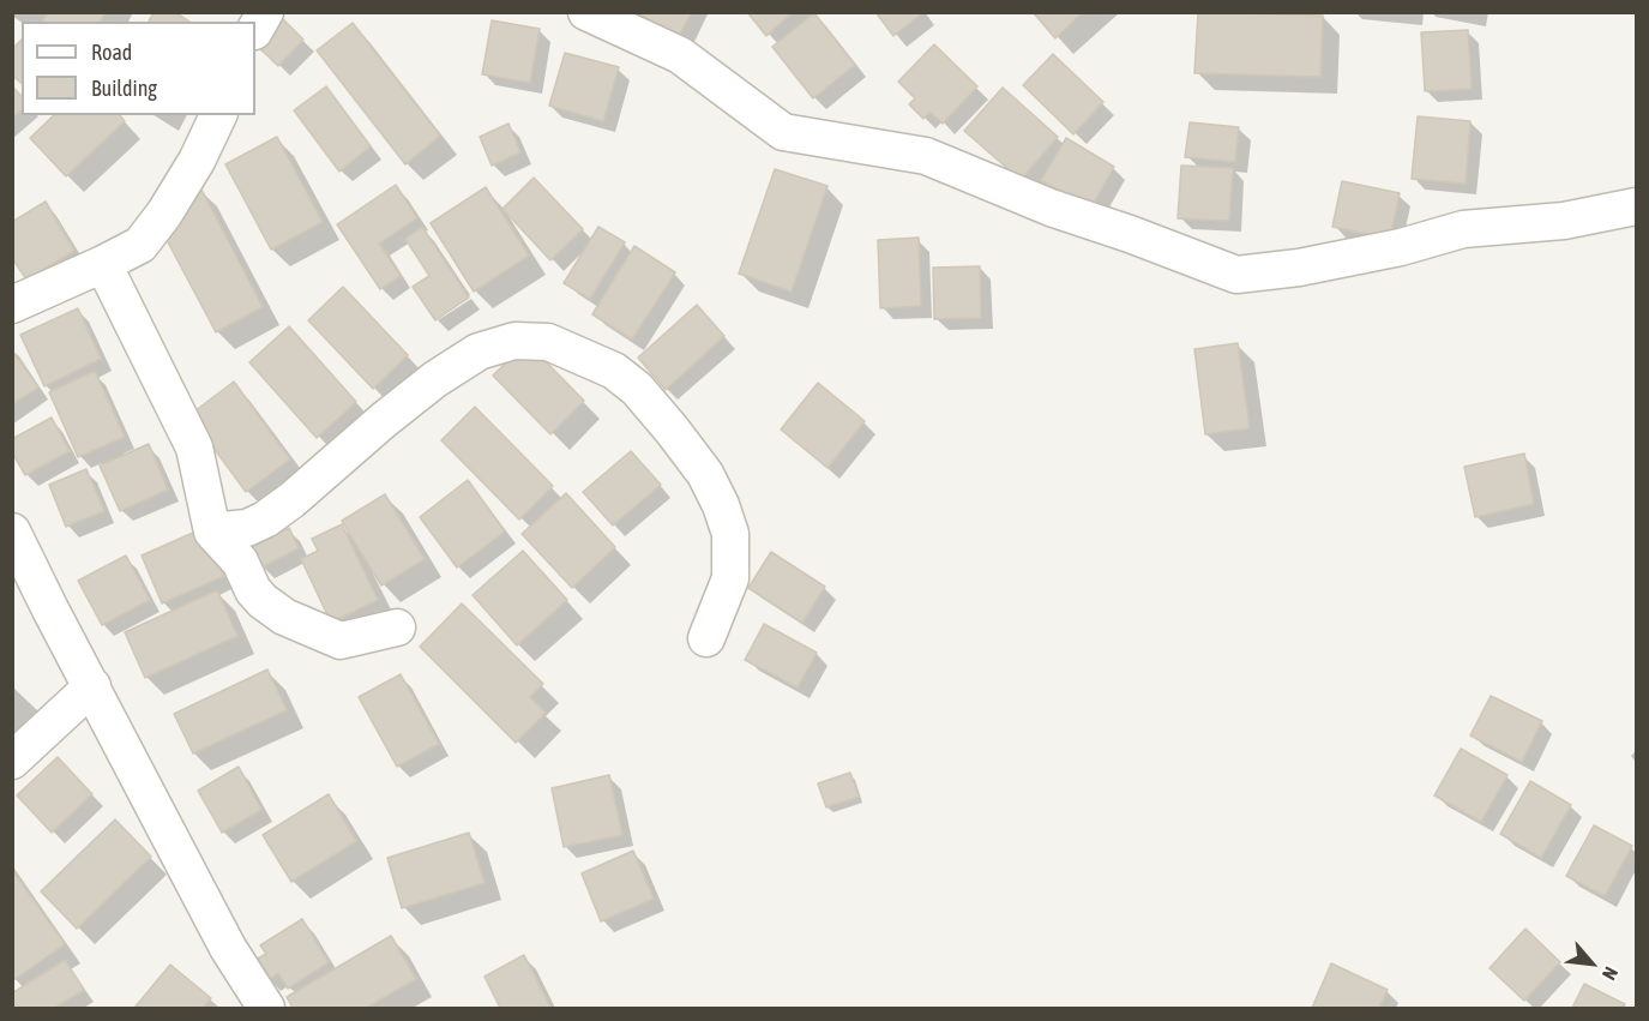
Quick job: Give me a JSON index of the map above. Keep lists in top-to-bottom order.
{
  "legend": ["Road", "Building"],
  "north": "bottom right"
}
